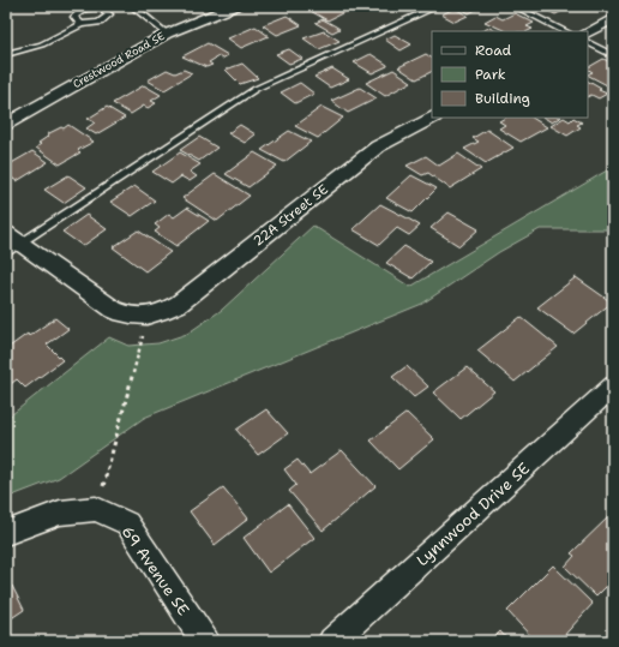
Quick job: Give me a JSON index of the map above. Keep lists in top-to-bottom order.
{
  "streets": {
    "street": [
      "Crestwood Road SE",
      "22A Street SE",
      "Lynnwood Drive SE",
      "69 Avenue SE"
    ]
  },
  "legend": ["Road", "Park", "Building"]
}
